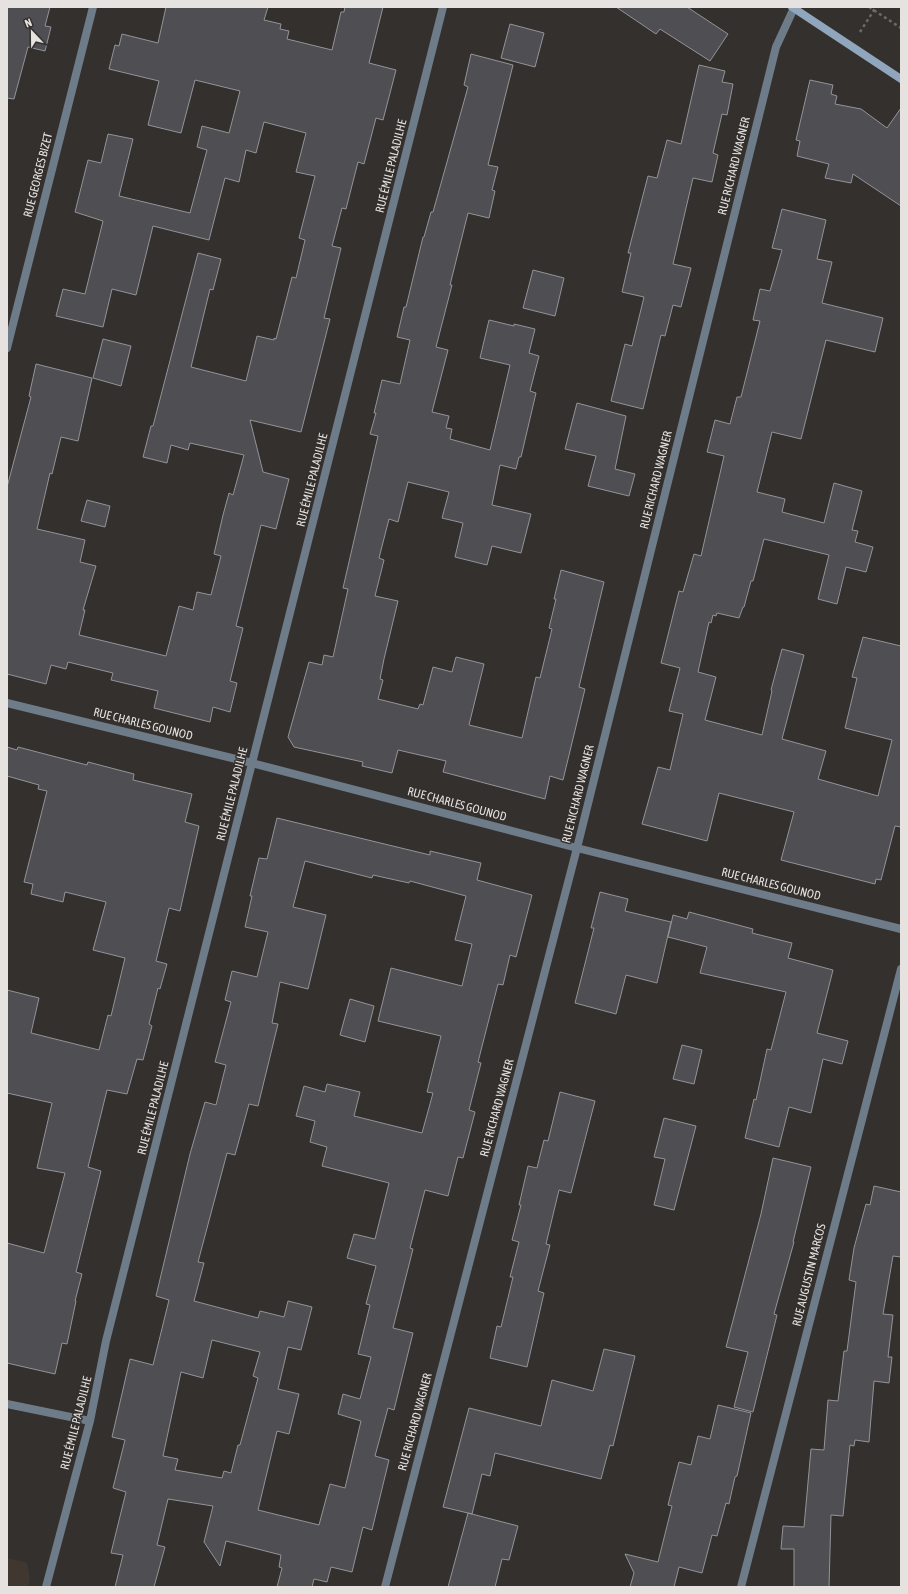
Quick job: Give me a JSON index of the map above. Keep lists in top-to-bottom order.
{
  "streets": {
    "street": [
      "RUE ÉMILE PALADILHE",
      "RUE RICHARD WAGNER",
      "RUE GEORGES BIZET",
      "RUE CHARLES GOUNOD",
      "RUE AUGUSTIN MARCOS"
    ]
  },
  "crossings": [
    ["RUE ÉMILE PALADILHE", "RUE CHARLES GOUNOD"],
    ["RUE RICHARD WAGNER", "RUE CHARLES GOUNOD"]
  ],
  "north": "top"
}
